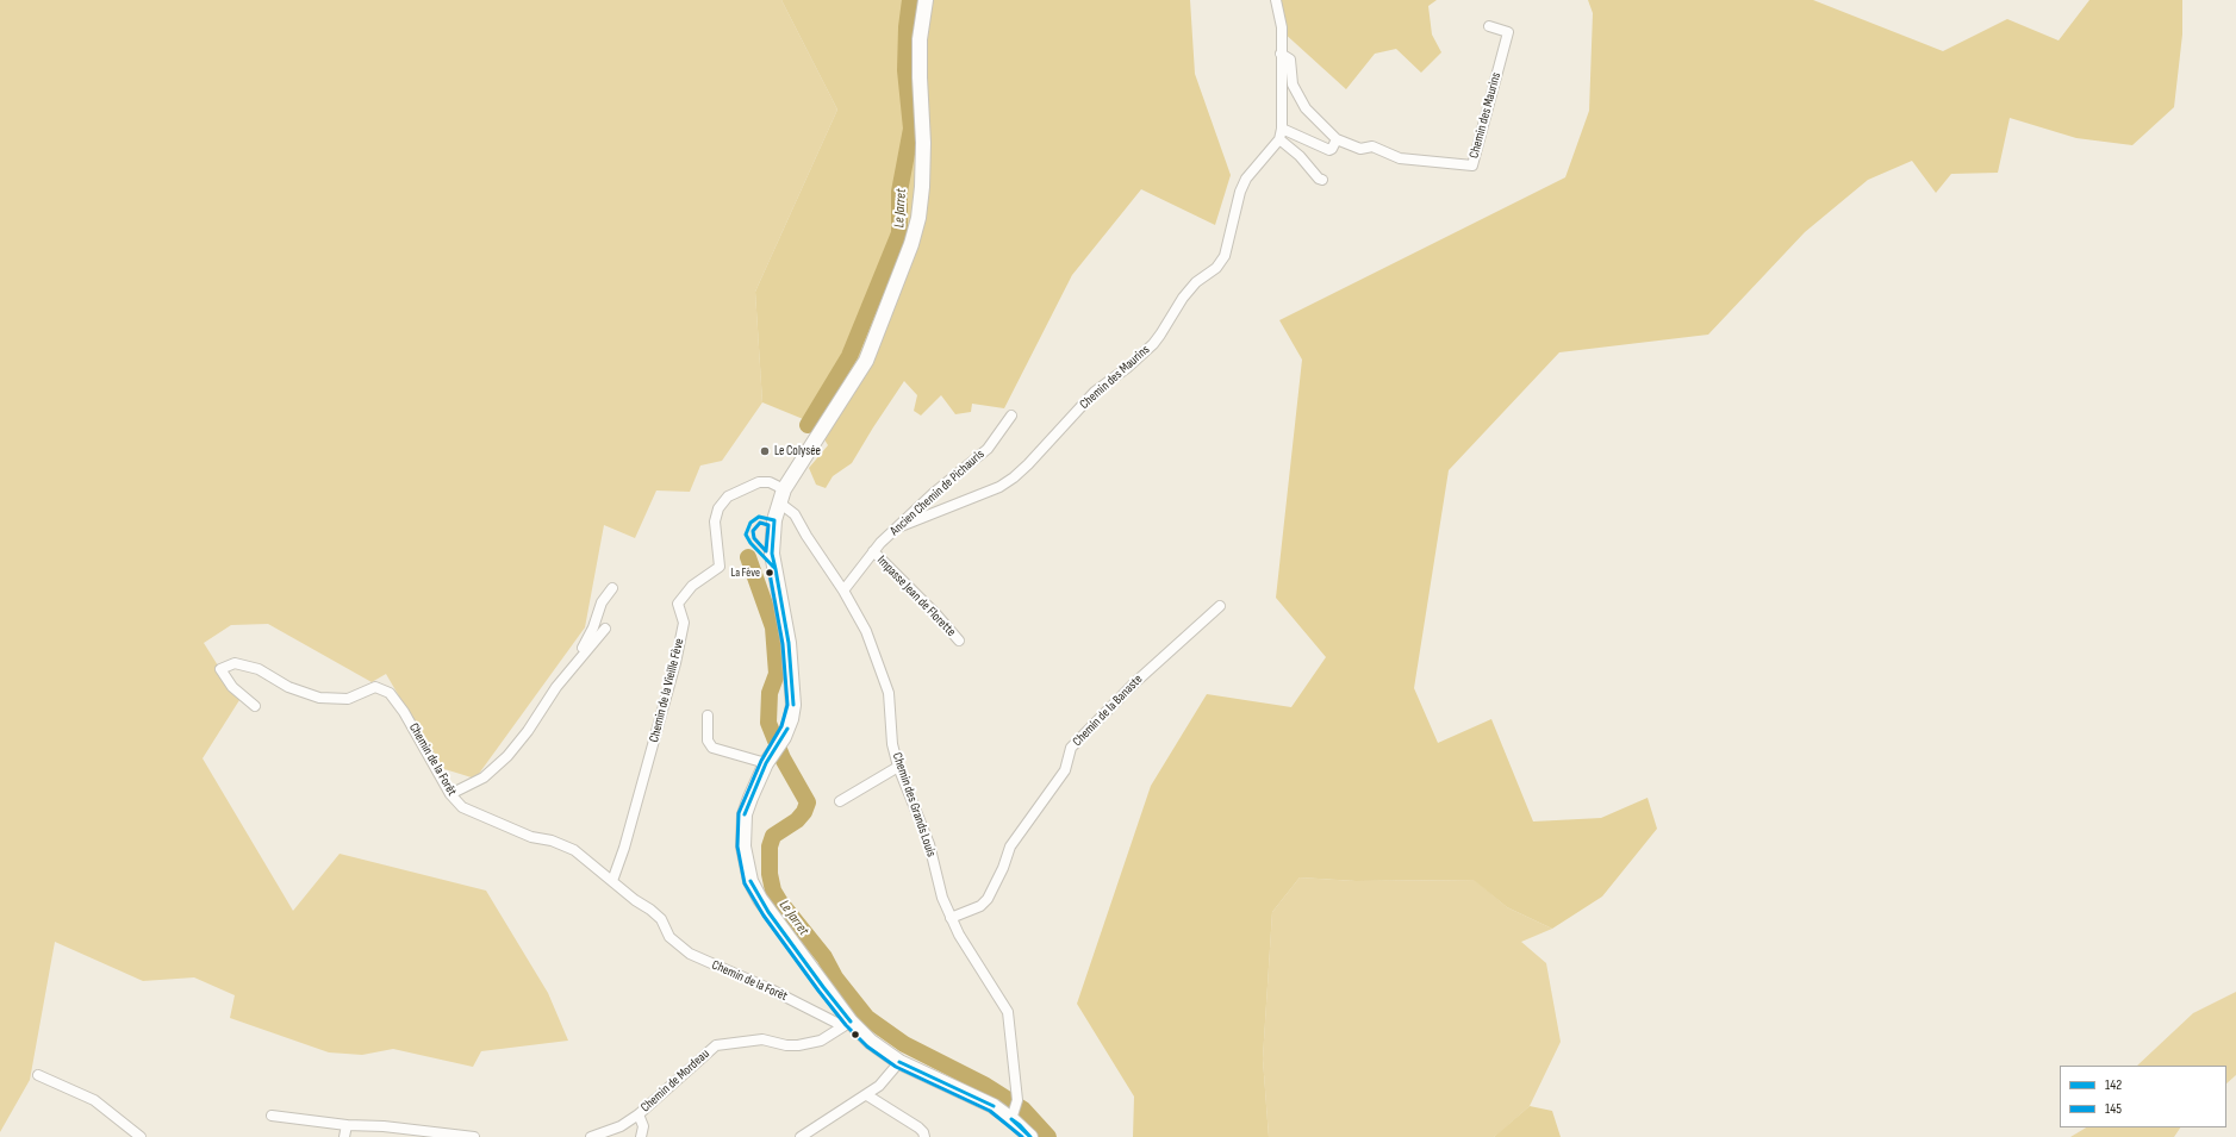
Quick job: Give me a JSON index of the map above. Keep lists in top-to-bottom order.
{
  "streets": {
    "street": [
      "Chemin des Maurins",
      "Ancien Chemin de Pichauris",
      "Impasse Jean de Florette",
      "Chemin de la Vieille Fève",
      "Chemin de la Banaste",
      "Chemin de la Forêt",
      "Chemin des Grands Louis",
      "Chemin de Mordeau"
    ]
  },
  "crossings": [
    ["Chemin des Maurins", "Ancien Chemin de Pichauris"],
    ["Ancien Chemin de Pichauris", "Impasse Jean de Florette"],
    ["Ancien Chemin de Pichauris", "Chemin des Grands Louis"],
    ["Chemin de la Vieille Fève", "Chemin de la Forêt"],
    ["Chemin de la Vieille Fève", "Chemin des Grands Louis"],
    ["Chemin de la Banaste", "Chemin des Grands Louis"],
    ["Chemin de la Forêt", "Chemin de Mordeau"]
  ],
  "water": ["Le Jarret"],
  "places": ["Le Colysée", "La Fève"],
  "lines": ["transit line 142", "transit line 145"],
  "legend": ["142", "145"]
}
